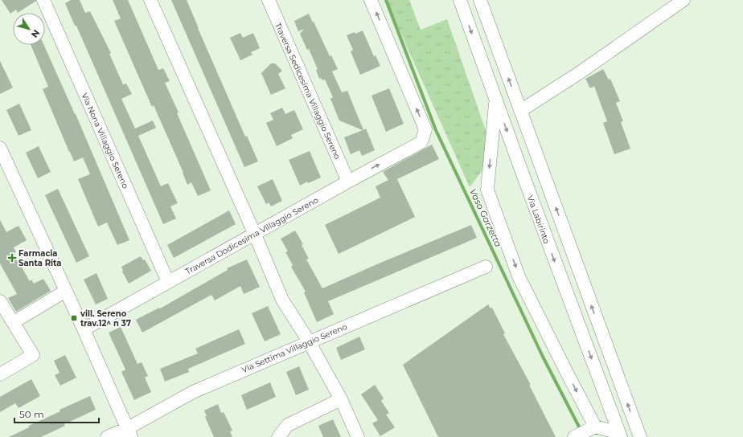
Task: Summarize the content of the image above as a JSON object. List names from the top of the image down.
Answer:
{
  "streets": {
    "street": [
      "Traversa Sedicesima Villaggio Sereno",
      "Via Nona Villaggio Sereno",
      "Via Labirinto",
      "Traversa Dodicesima Villaggio Sereno",
      "Via Settima Villaggio Sereno"
    ]
  },
  "crossings": [
    ["Traversa Sedicesima Villaggio Sereno", "Traversa Dodicesima Villaggio Sereno"],
    ["Via Nona Villaggio Sereno", "Traversa Dodicesima Villaggio Sereno"]
  ],
  "water": ["Vaso Garzetta"],
  "places": {
    "health": ["Farmacia Santa Rita"],
    "transit": ["vill. Sereno trav.12^ n 37"]
  },
  "scale_bar": "50 m",
  "north": "bottom right"
}
